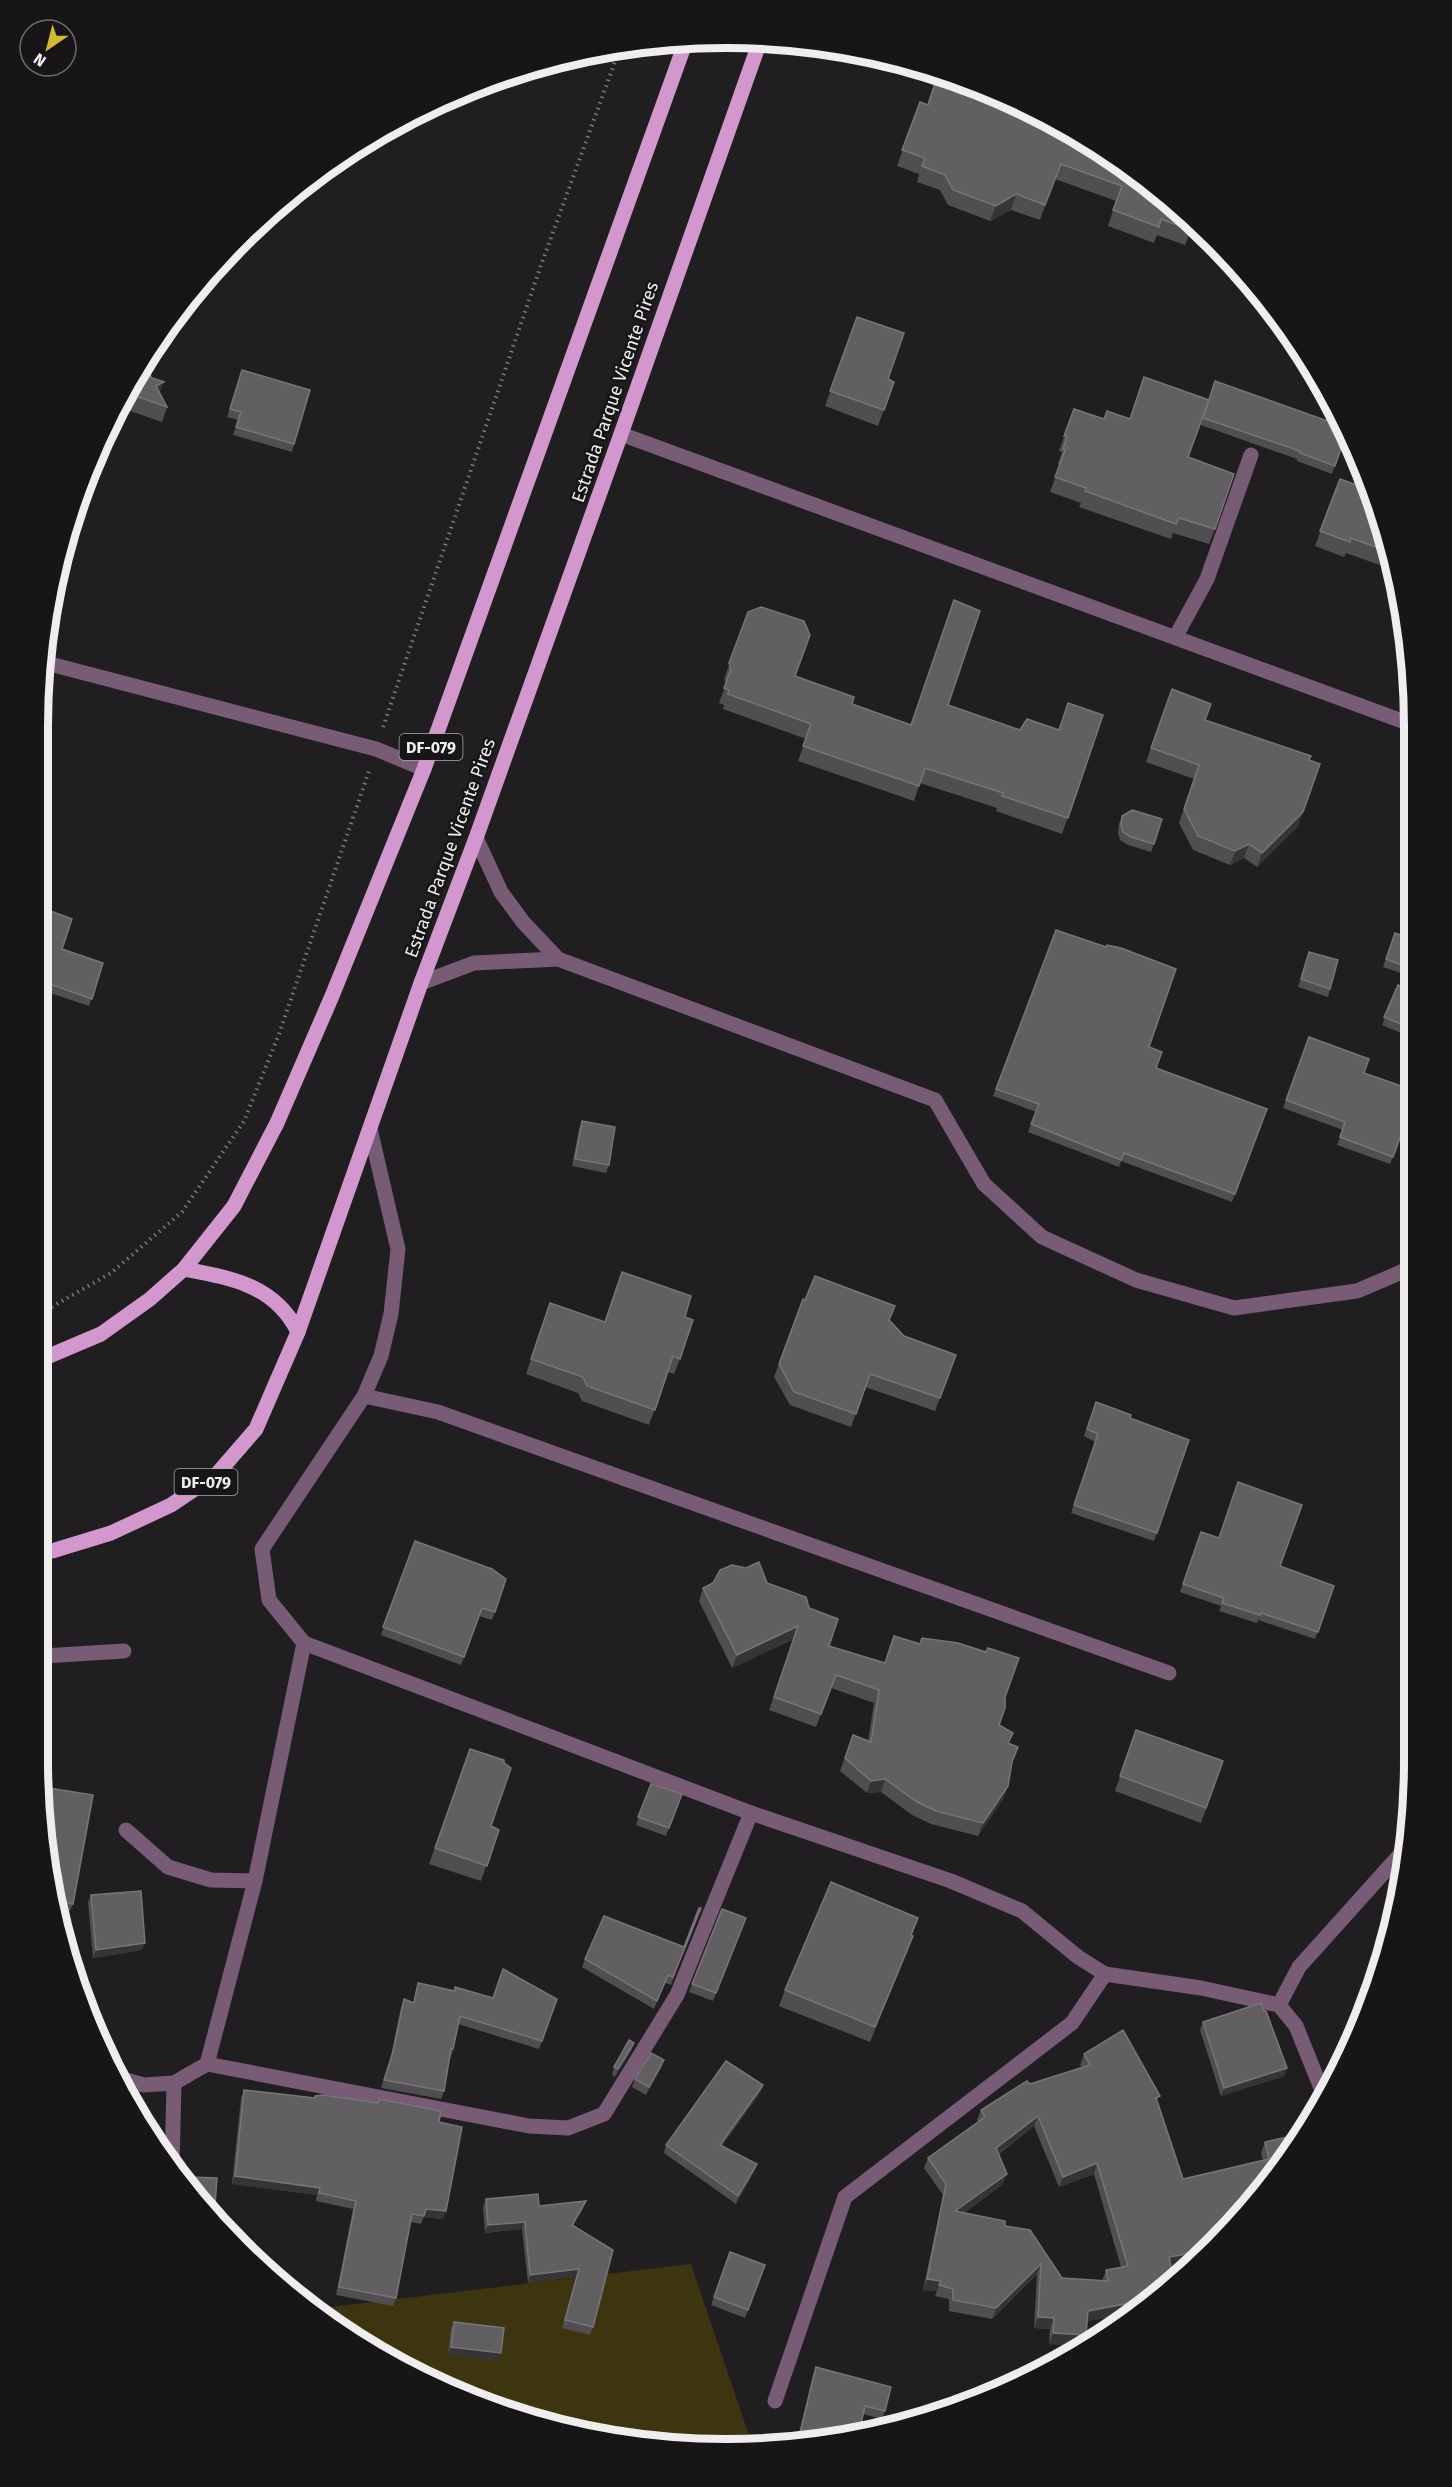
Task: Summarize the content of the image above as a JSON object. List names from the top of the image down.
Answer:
{
  "streets": {
    "main road": ["Estrada Parque Vicente Pires", "DF-079"]
  },
  "north": "bottom left"
}
